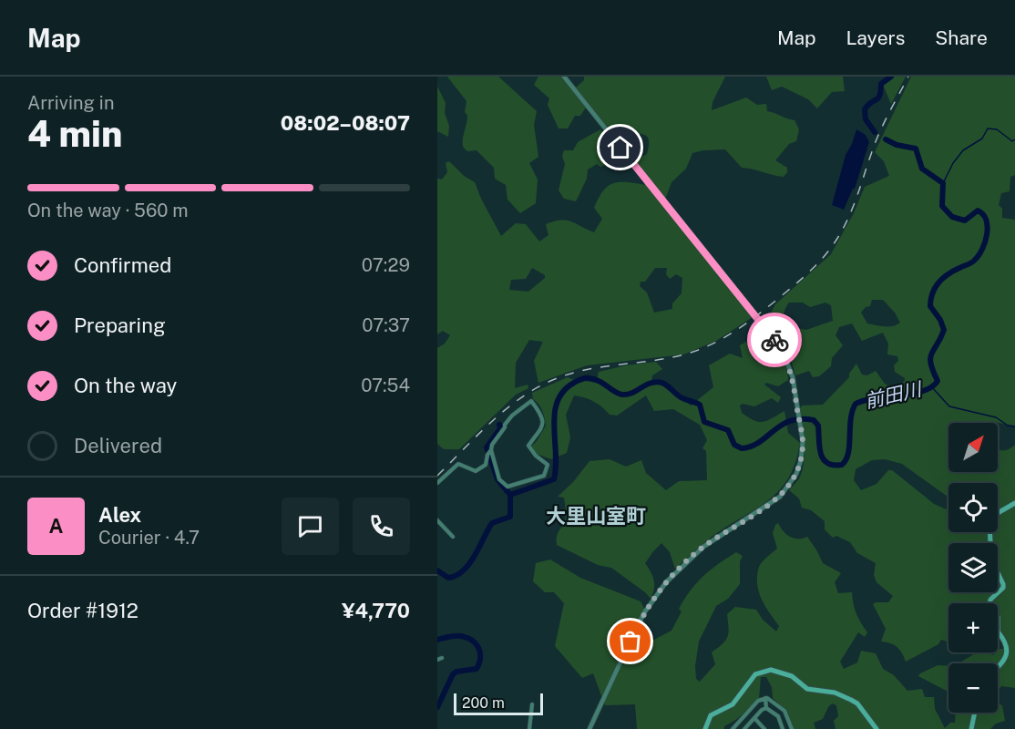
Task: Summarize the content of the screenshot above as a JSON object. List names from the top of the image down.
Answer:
{
  "districts": ["大里山室町"],
  "water": ["前田川"],
  "scale_bar": "200 m",
  "north": "top right",
  "page": {
    "header": "Map",
    "nav": ["Map", "Layers", "Share"],
    "heading": ["4 min", "Arriving in", "08:02–08:07"],
    "panel": [
      "Alex",
      "Courier · 4.7",
      "Order #1912",
      "¥4,770"
    ],
    "bar": "On the way · 560 m",
    "list": [
      ["Confirmed", "07:29"],
      ["Preparing", "07:37"],
      ["On the way", "07:54"],
      "Delivered"
    ],
    "map_buttons": ["+", "−"],
    "round": "A",
    "scale": "200 m"
  }
}
